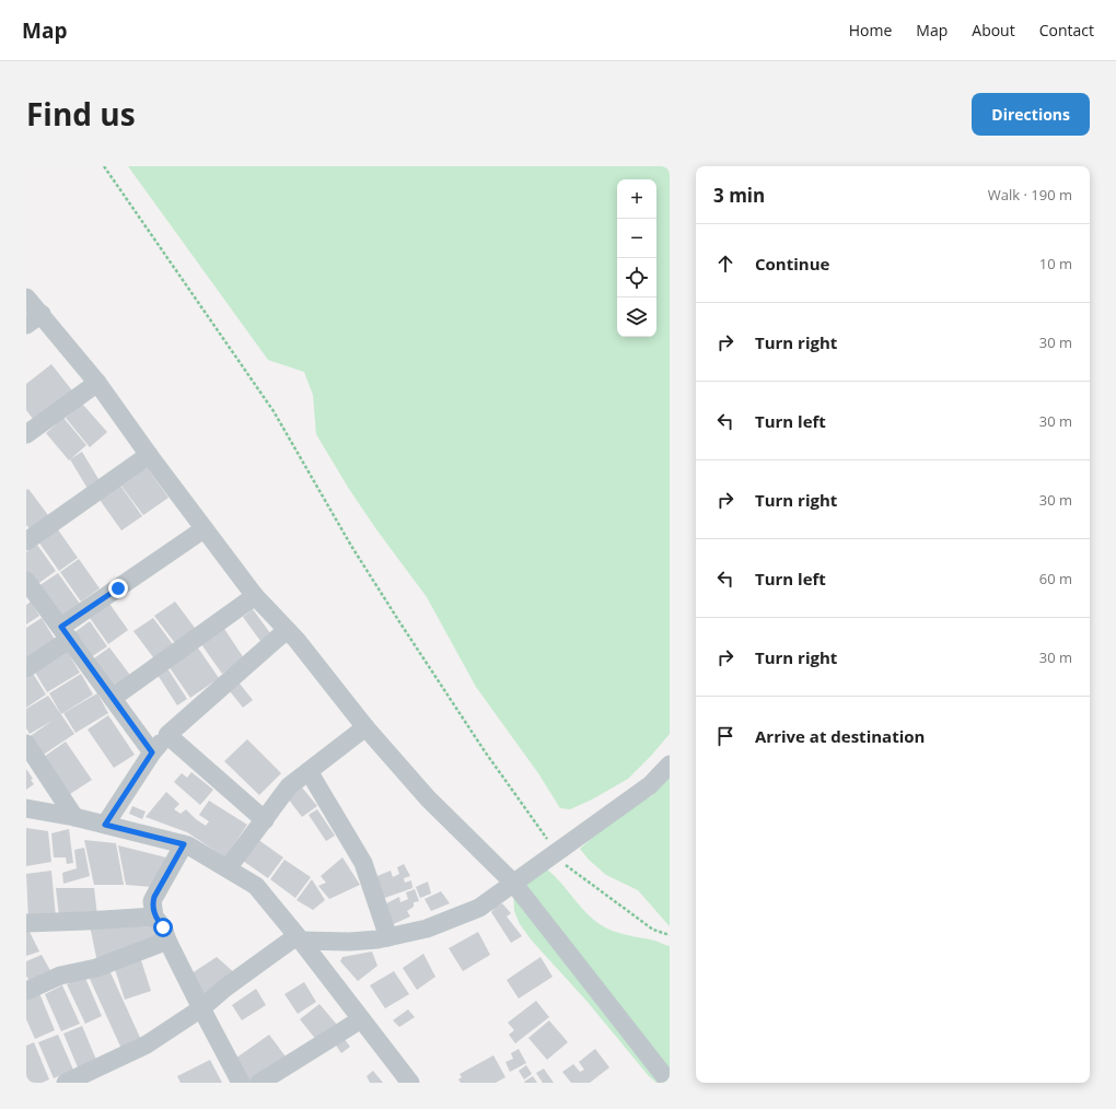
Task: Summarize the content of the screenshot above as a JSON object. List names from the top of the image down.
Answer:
{
  "page": {
    "header": "Map",
    "nav": [
      "Home",
      "Map",
      "About",
      "Contact"
    ],
    "title": "Find us",
    "buttons": "Directions",
    "heading": ["3 min", "Walk · 190 m"],
    "map_buttons": ["+", "−"],
    "list": [
      ["Continue", "10 m"],
      ["Turn right", "30 m"],
      ["Turn left", "30 m"],
      ["Turn right", "30 m"],
      ["Turn left", "60 m"],
      ["Turn right", "30 m"],
      "Arrive at destination"
    ]
  }
}
